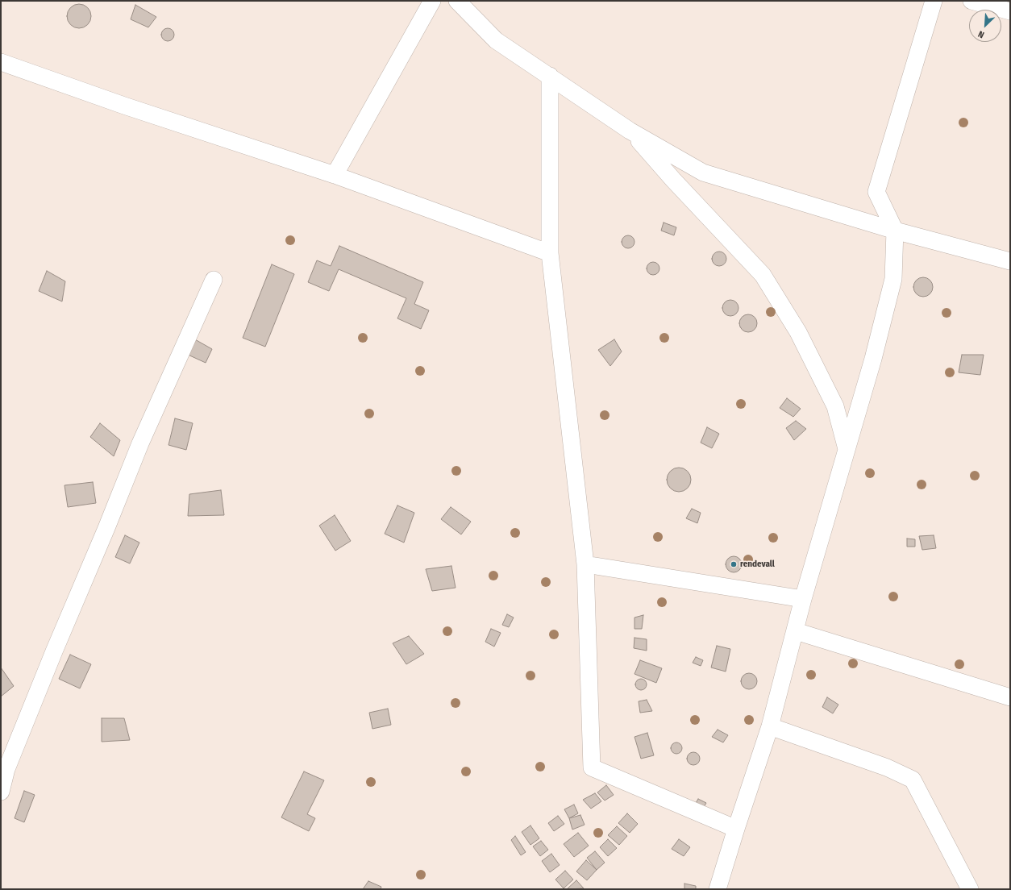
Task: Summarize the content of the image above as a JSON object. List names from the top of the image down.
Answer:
{
  "places": ["rendevall"],
  "north": "bottom left"
}
